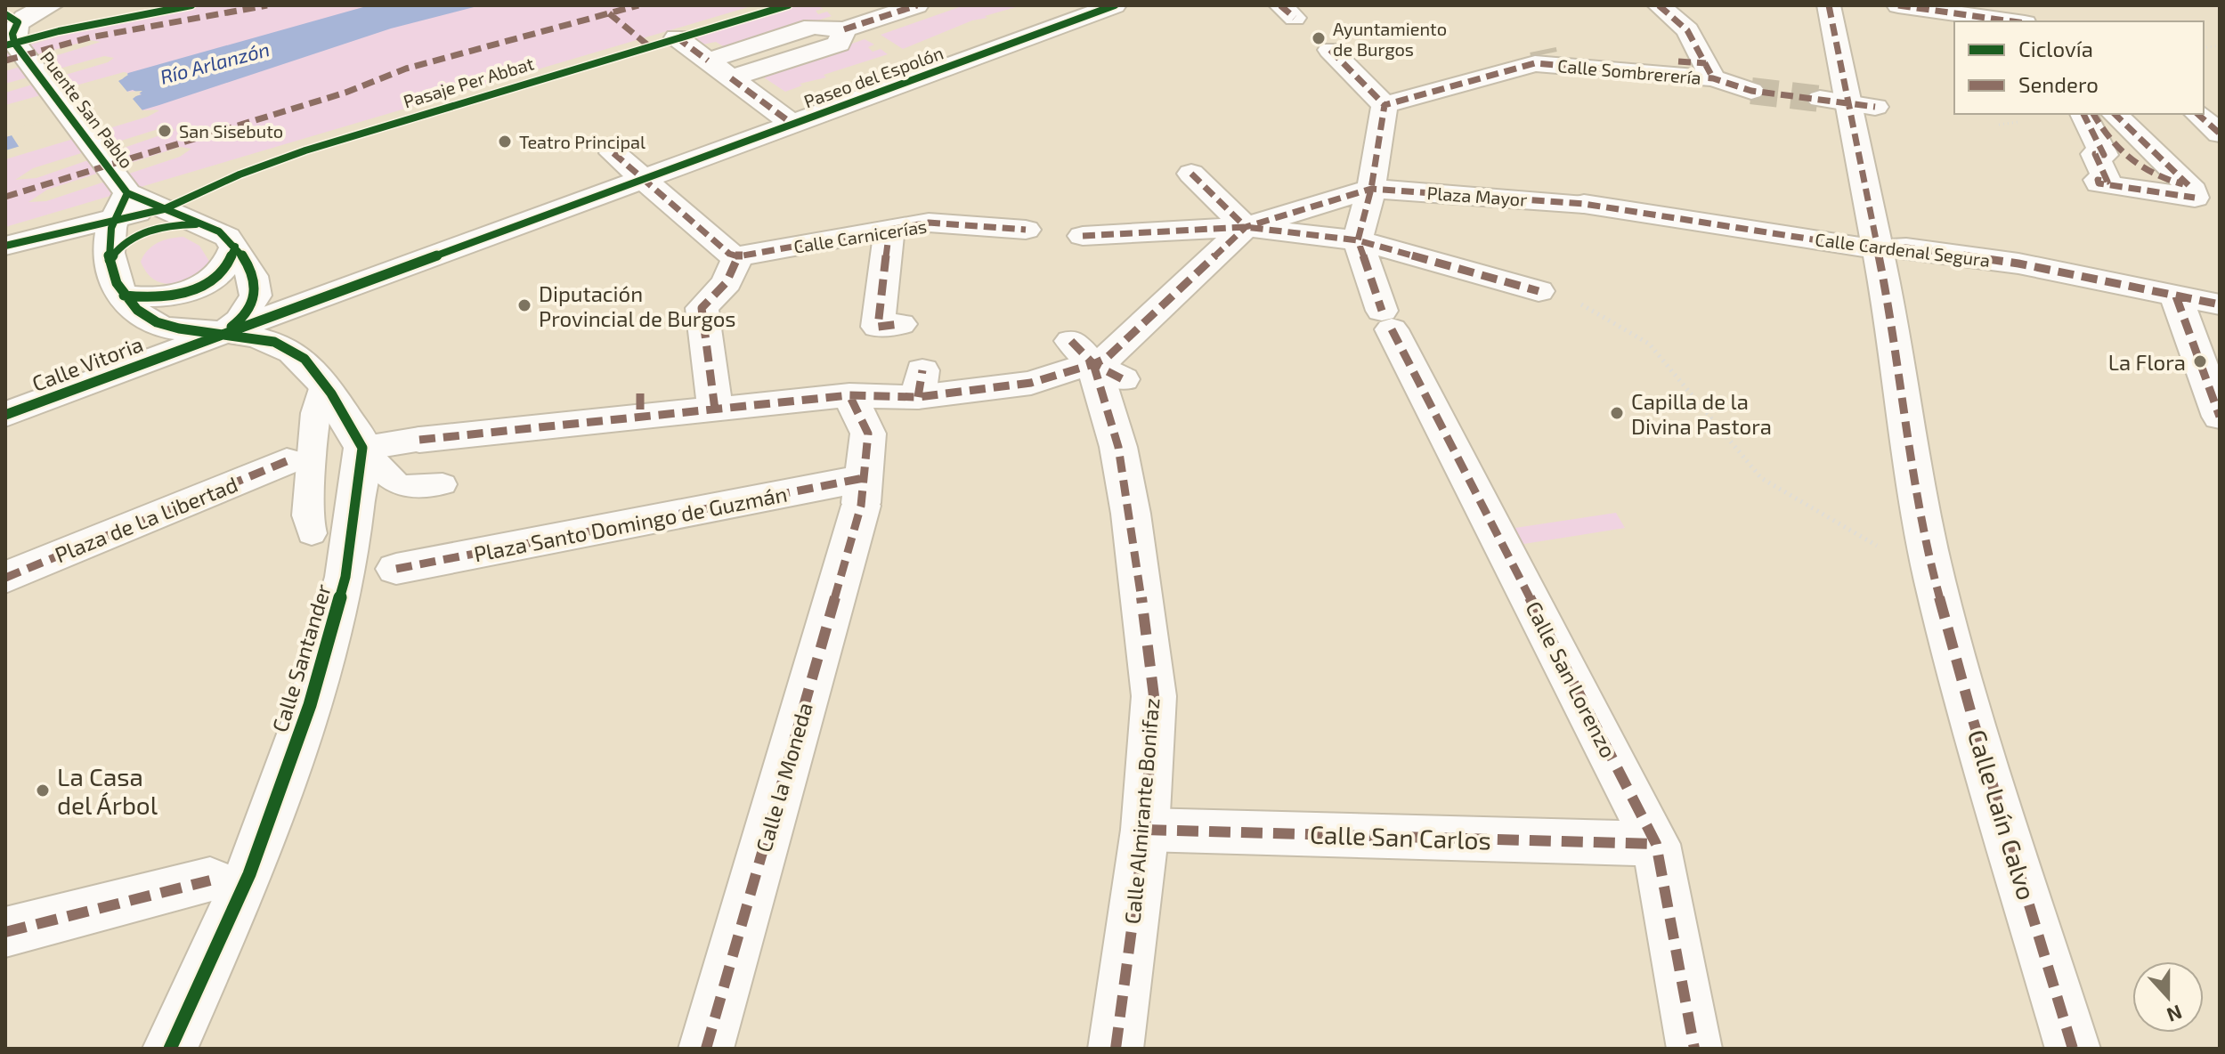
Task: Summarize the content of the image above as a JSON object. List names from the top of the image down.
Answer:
{
  "streets": {
    "main road": [
      "Calle Sombrerería",
      "Paseo del Espolón",
      "Puente San Pablo",
      "Plaza Mayor",
      "Calle Carnicerías",
      "Calle Cardenal Segura",
      "Calle Vitoria",
      "Plaza de La Libertad",
      "Plaza Santo Domingo de Guzmán",
      "Calle Santander",
      "Calle San Lorenzo",
      "Calle la Moneda",
      "Calle Almirante Bonifaz",
      "Calle Laín Calvo",
      "Calle San Carlos"
    ],
    "cycle path": ["Pasaje Per Abbat"]
  },
  "crossings": [
    ["Paseo del Espolón", "Calle Vitoria"],
    ["Plaza Mayor", "Calle Cardenal Segura"],
    ["Plaza Mayor", "Calle San Lorenzo"],
    ["Plaza Mayor", "Calle Almirante Bonifaz"],
    ["Calle Cardenal Segura", "Calle Laín Calvo"],
    ["Plaza Santo Domingo de Guzmán", "Calle la Moneda"],
    ["Calle San Lorenzo", "Calle San Carlos"],
    ["Calle Almirante Bonifaz", "Calle San Carlos"]
  ],
  "water": ["Río Arlanzón"],
  "places": [
    "Ayuntamiento de Burgos",
    "San Sisebuto",
    "Teatro Principal",
    "Diputación Provincial de Burgos",
    "La Flora",
    "Capilla de la Divina Pastora",
    "La Casa del Árbol"
  ],
  "legend": ["Ciclovía", "Sendero"],
  "north": "bottom"
}
